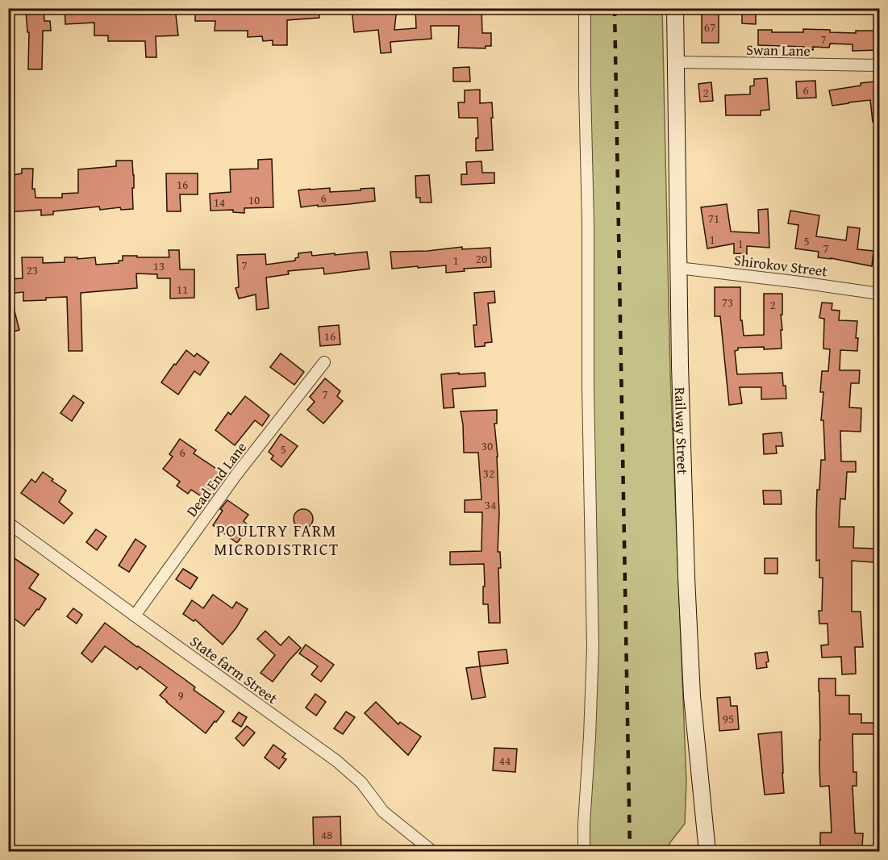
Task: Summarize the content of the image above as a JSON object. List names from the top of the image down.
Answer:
{
  "streets": {
    "main road": ["Railway Street"],
    "street": [
      "Swan Lane",
      "Shirokov Street",
      "Dead End Lane",
      "State farm Street"
    ]
  },
  "crossings": [
    ["Swan Lane", "Railway Street"],
    ["Shirokov Street", "Railway Street"],
    ["Dead End Lane", "State farm Street"]
  ],
  "districts": ["POULTRY FARM MICRODISTRICT"],
  "house_numbers": [
    "67",
    "7",
    "6",
    "2",
    "16",
    "6",
    "10",
    "14",
    "71",
    "1",
    "5",
    "1",
    "7",
    "20",
    "1",
    "7",
    "13",
    "23",
    "11",
    "73",
    "2",
    "16",
    "7",
    "30",
    "5",
    "6",
    "32",
    "34",
    "9",
    "95",
    "44",
    "48"
  ]
}
